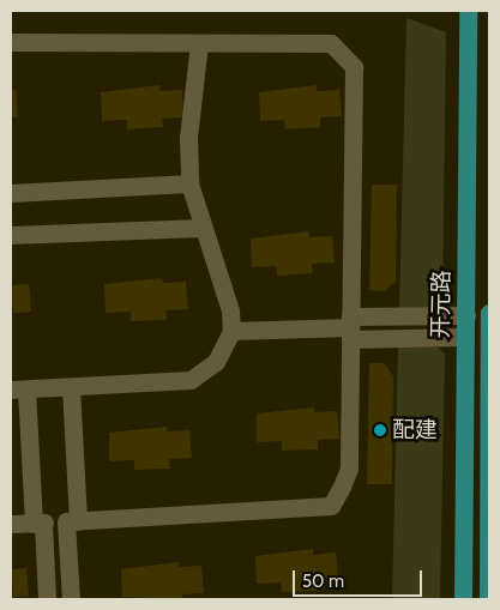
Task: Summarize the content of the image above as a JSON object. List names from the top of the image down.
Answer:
{
  "streets": {
    "main road": ["开元路"]
  },
  "places": ["配建"],
  "scale_bar": "50 m"
}
